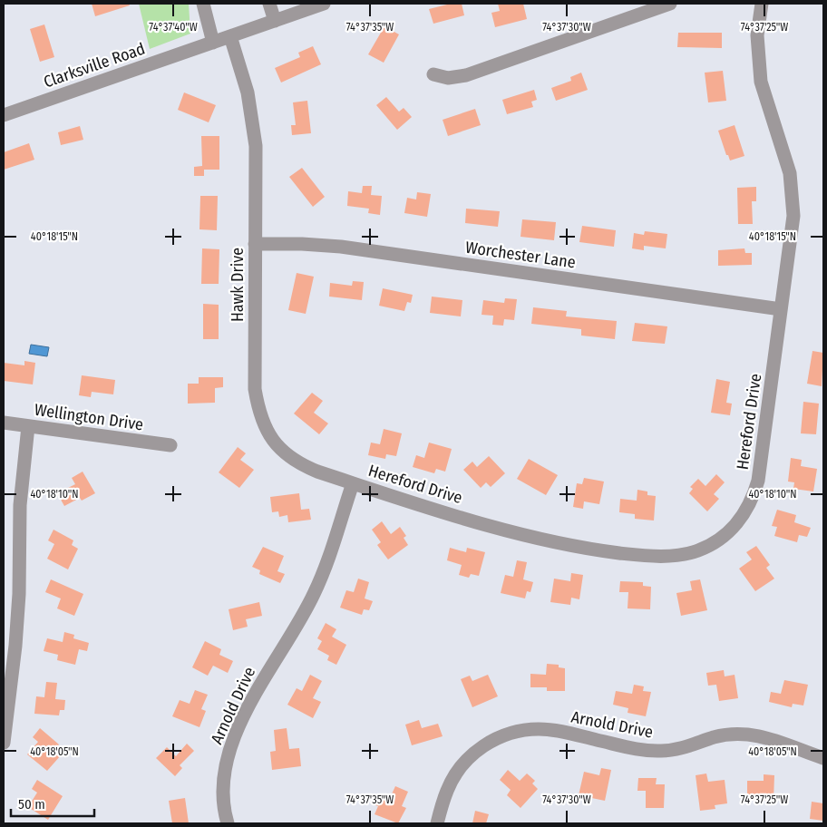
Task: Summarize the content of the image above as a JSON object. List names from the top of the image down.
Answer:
{
  "streets": {
    "street": [
      "Clarksville Road",
      "Worchester Lane",
      "Hawk Drive",
      "Wellington Drive",
      "Hereford Drive",
      "Arnold Drive"
    ]
  },
  "crossings": [
    ["Clarksville Road", "Hawk Drive"],
    ["Worchester Lane", "Hawk Drive"],
    ["Worchester Lane", "Hereford Drive"],
    ["Hawk Drive", "Hereford Drive"],
    ["Hawk Drive", "Arnold Drive"],
    ["Hereford Drive", "Arnold Drive"]
  ],
  "scale_bar": "50 m",
  "coordinates": [
    "74°37'40\"W",
    "74°37'35\"W",
    "74°37'30\"W",
    "74°37'25\"W",
    "40°18'15\"N",
    "40°18'10\"N",
    "40°18'05\"N"
  ]
}
